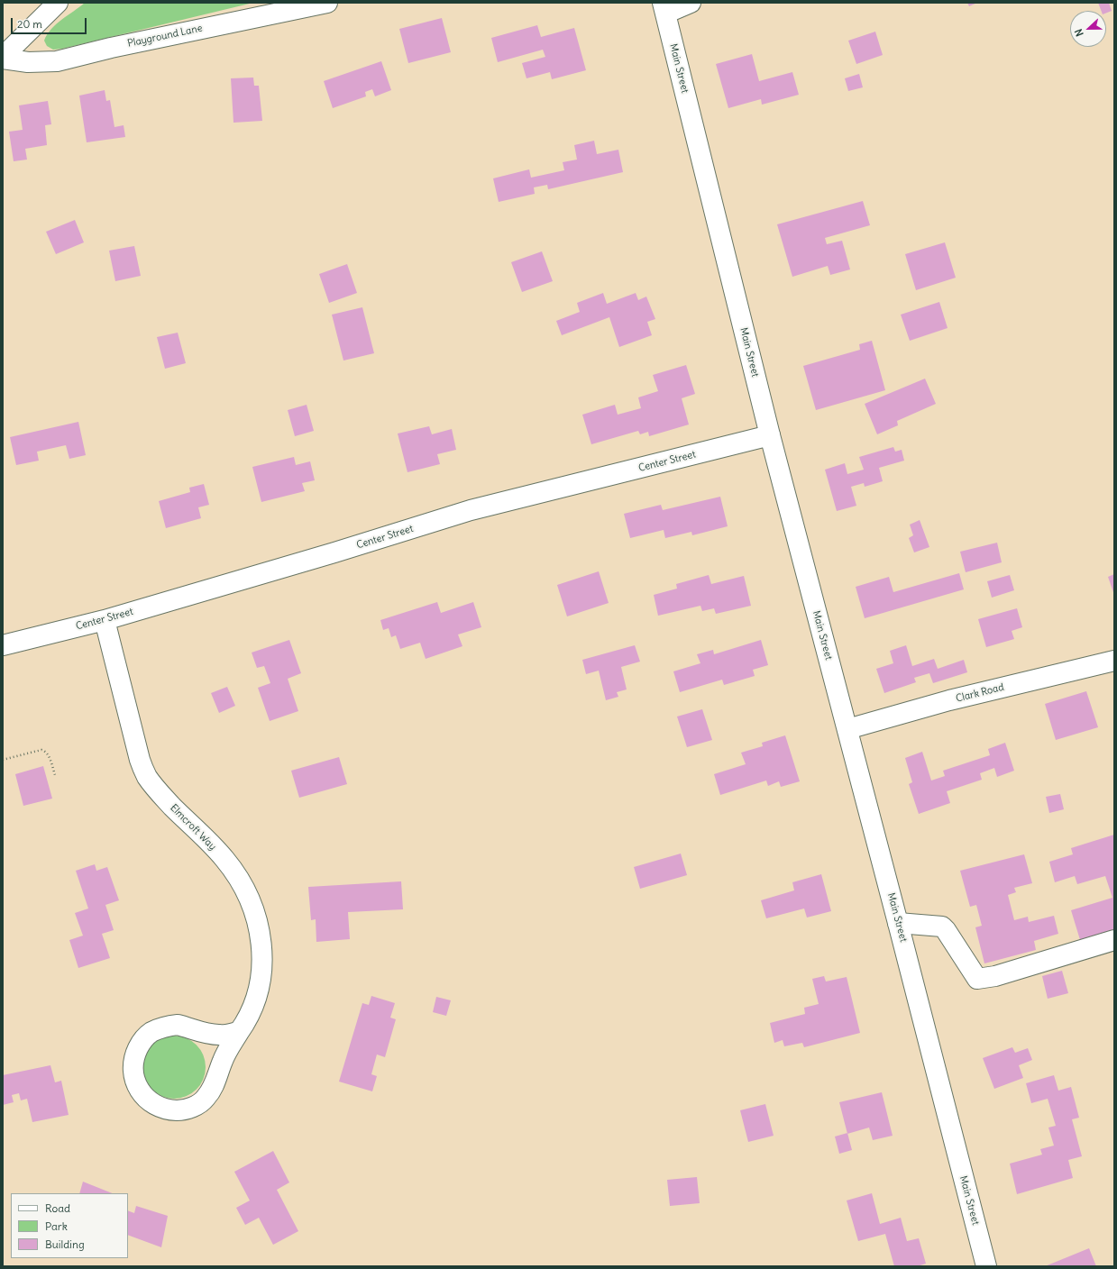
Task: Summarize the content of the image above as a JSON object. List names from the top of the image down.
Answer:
{
  "streets": {
    "street": [
      "Playground Lane",
      "Main Street",
      "Center Street",
      "Clark Road",
      "Elmcroft Way"
    ]
  },
  "crossings": [
    ["Main Street", "Center Street"],
    ["Main Street", "Clark Road"],
    ["Center Street", "Elmcroft Way"]
  ],
  "legend": ["Road", "Park", "Building"],
  "scale_bar": "20 m",
  "north": "left"
}
